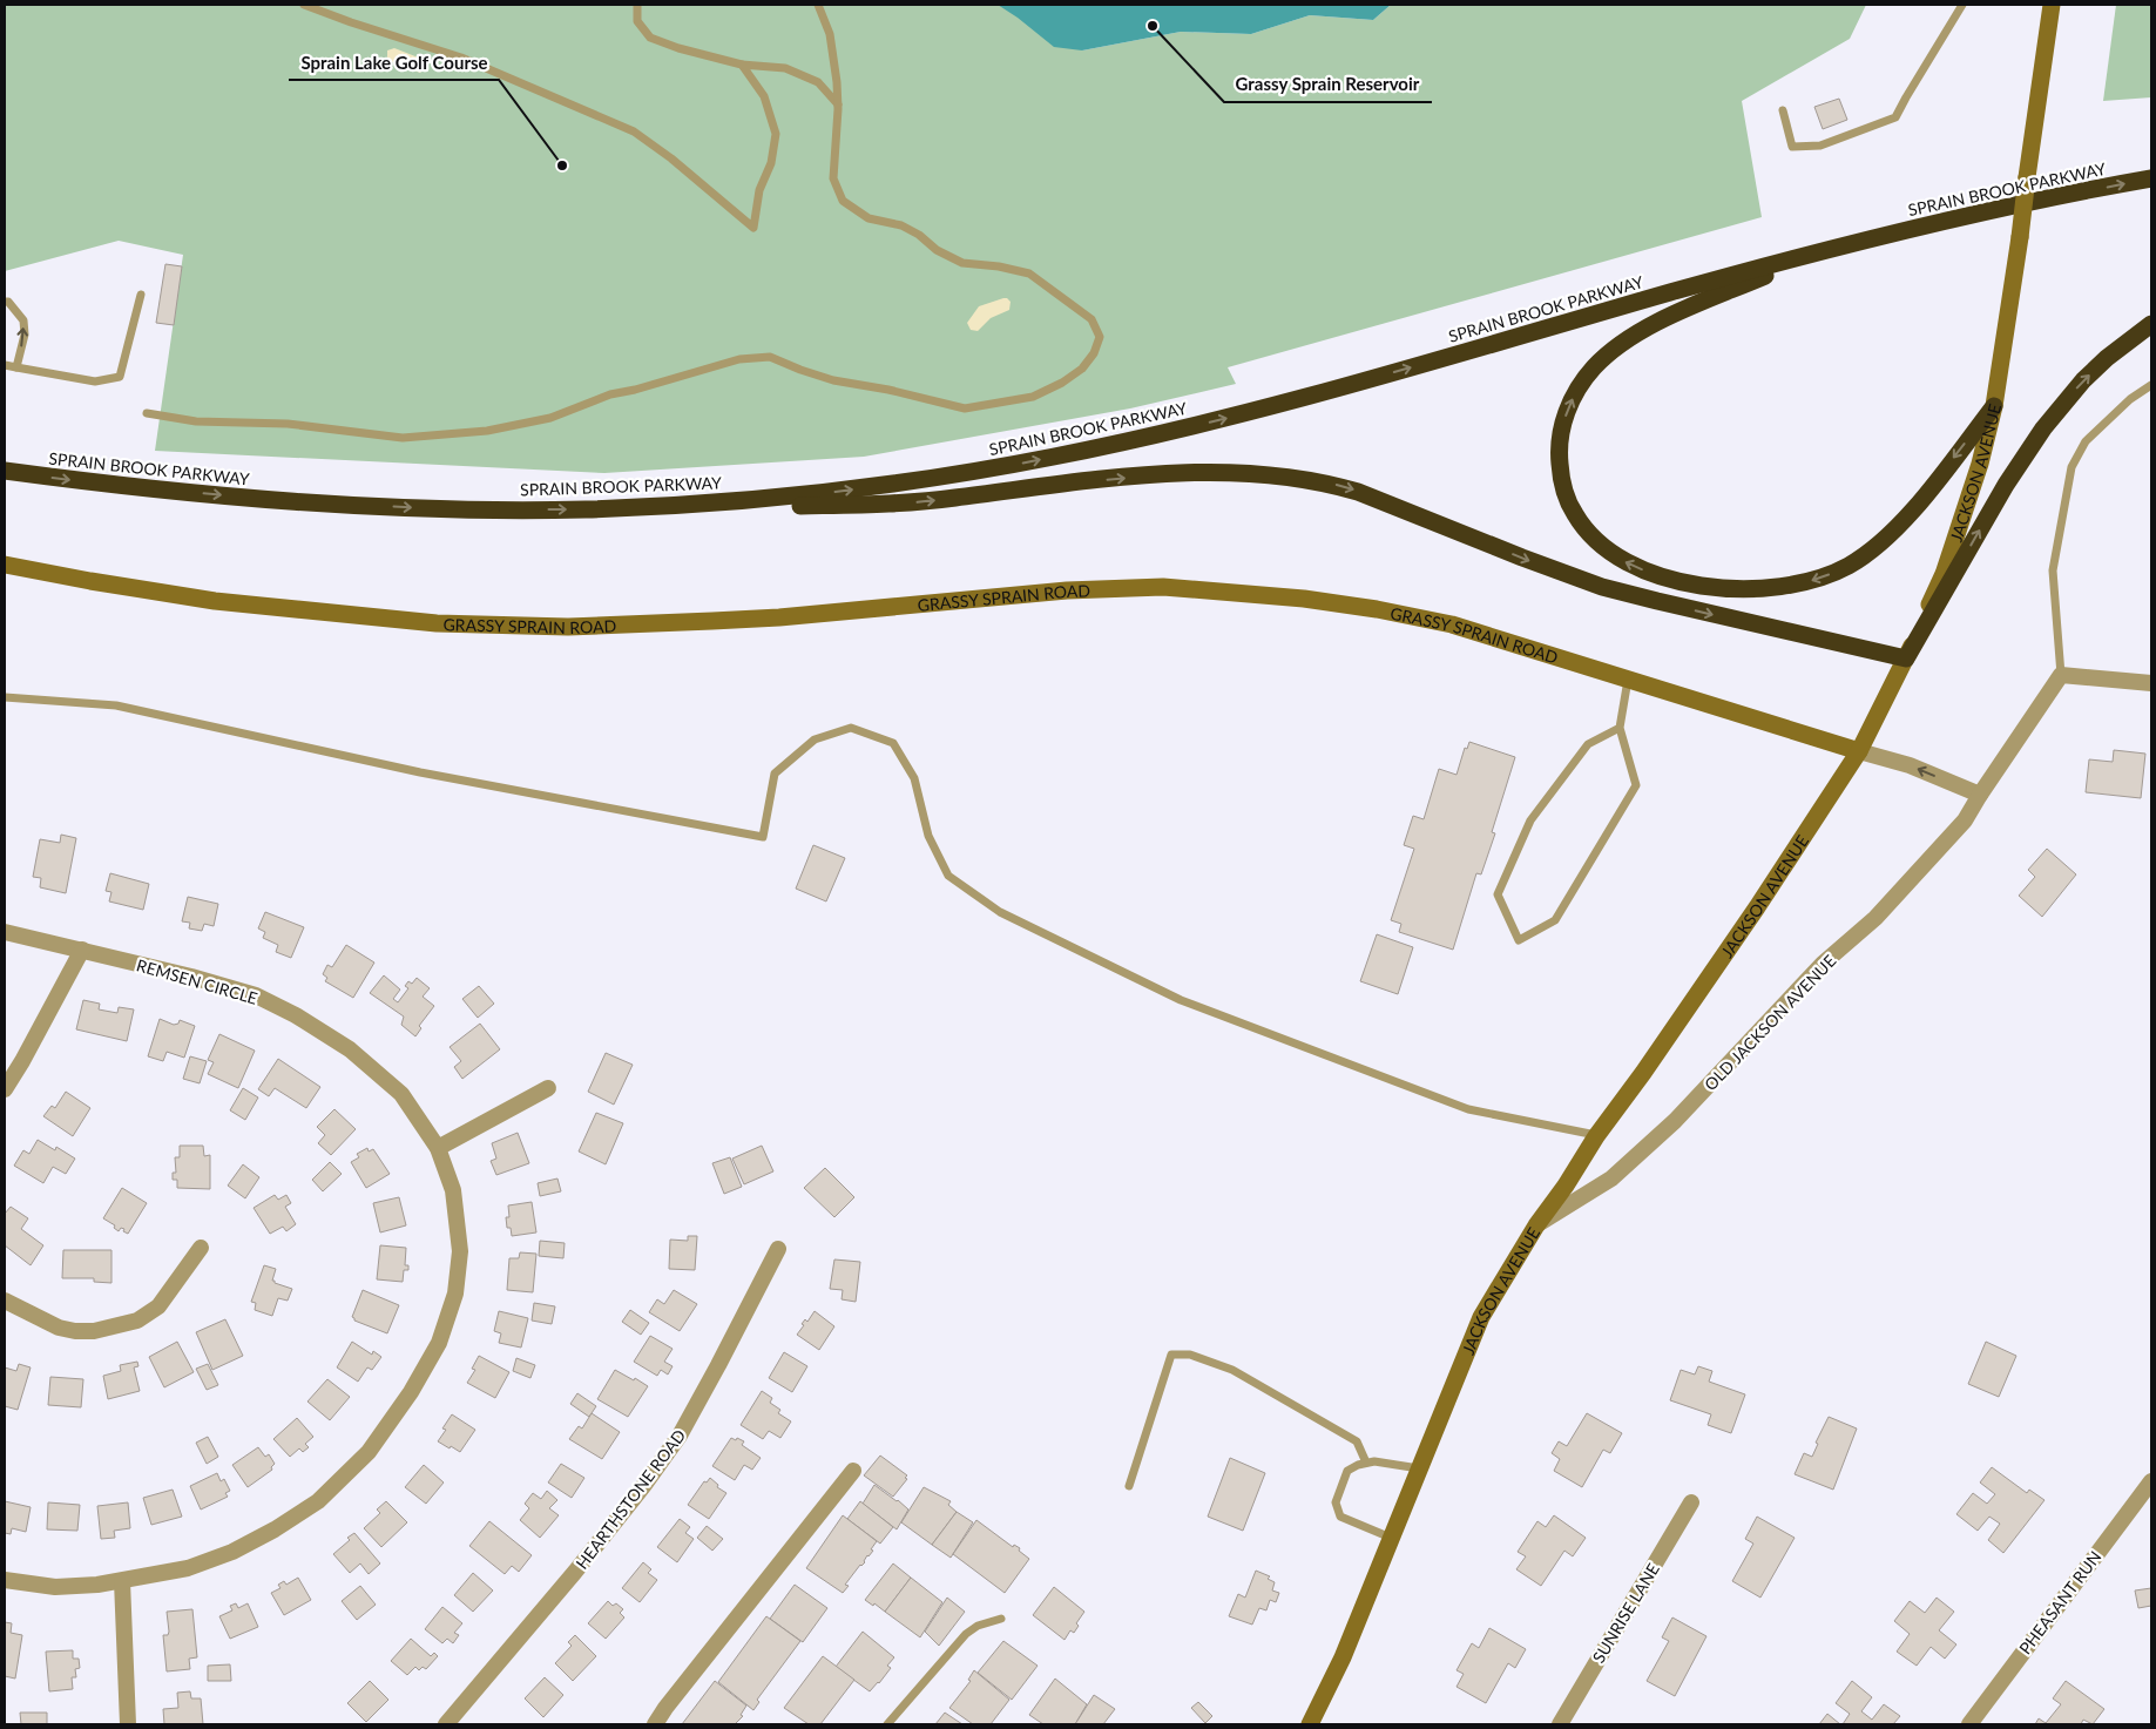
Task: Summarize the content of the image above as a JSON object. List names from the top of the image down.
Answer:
{
  "streets": {
    "highway": ["SPRAIN BROOK PARKWAY"],
    "main road": ["JACKSON AVENUE", "GRASSY SPRAIN ROAD"],
    "street": [
      "REMSEN CIRCLE",
      "OLD JACKSON AVENUE",
      "HEARTHSTONE ROAD",
      "PHEASANT RUN",
      "SUNRISE LANE"
    ]
  },
  "crossings": [
    ["JACKSON AVENUE", "GRASSY SPRAIN ROAD"],
    ["JACKSON AVENUE", "OLD JACKSON AVENUE"],
    ["GRASSY SPRAIN ROAD", "OLD JACKSON AVENUE"]
  ],
  "places": ["Grassy Sprain Reservoir", "Sprain Lake Golf Course"]
}
